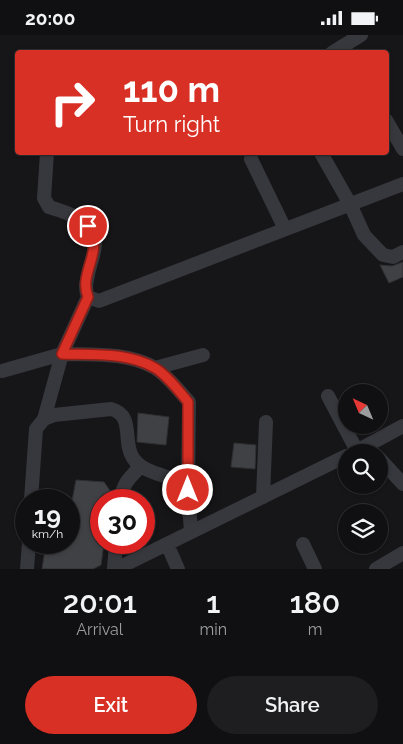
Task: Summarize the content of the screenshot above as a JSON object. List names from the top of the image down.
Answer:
{
  "north": "top left",
  "page": {
    "status": "20:00",
    "turn": ["110 m", "Turn right"],
    "speed": "19 km/h",
    "limit": "30",
    "eta": [
      "20:01",
      "Arrival",
      "1",
      "min",
      "180",
      "m"
    ],
    "buttons": ["Exit", "Share"]
  }
}
